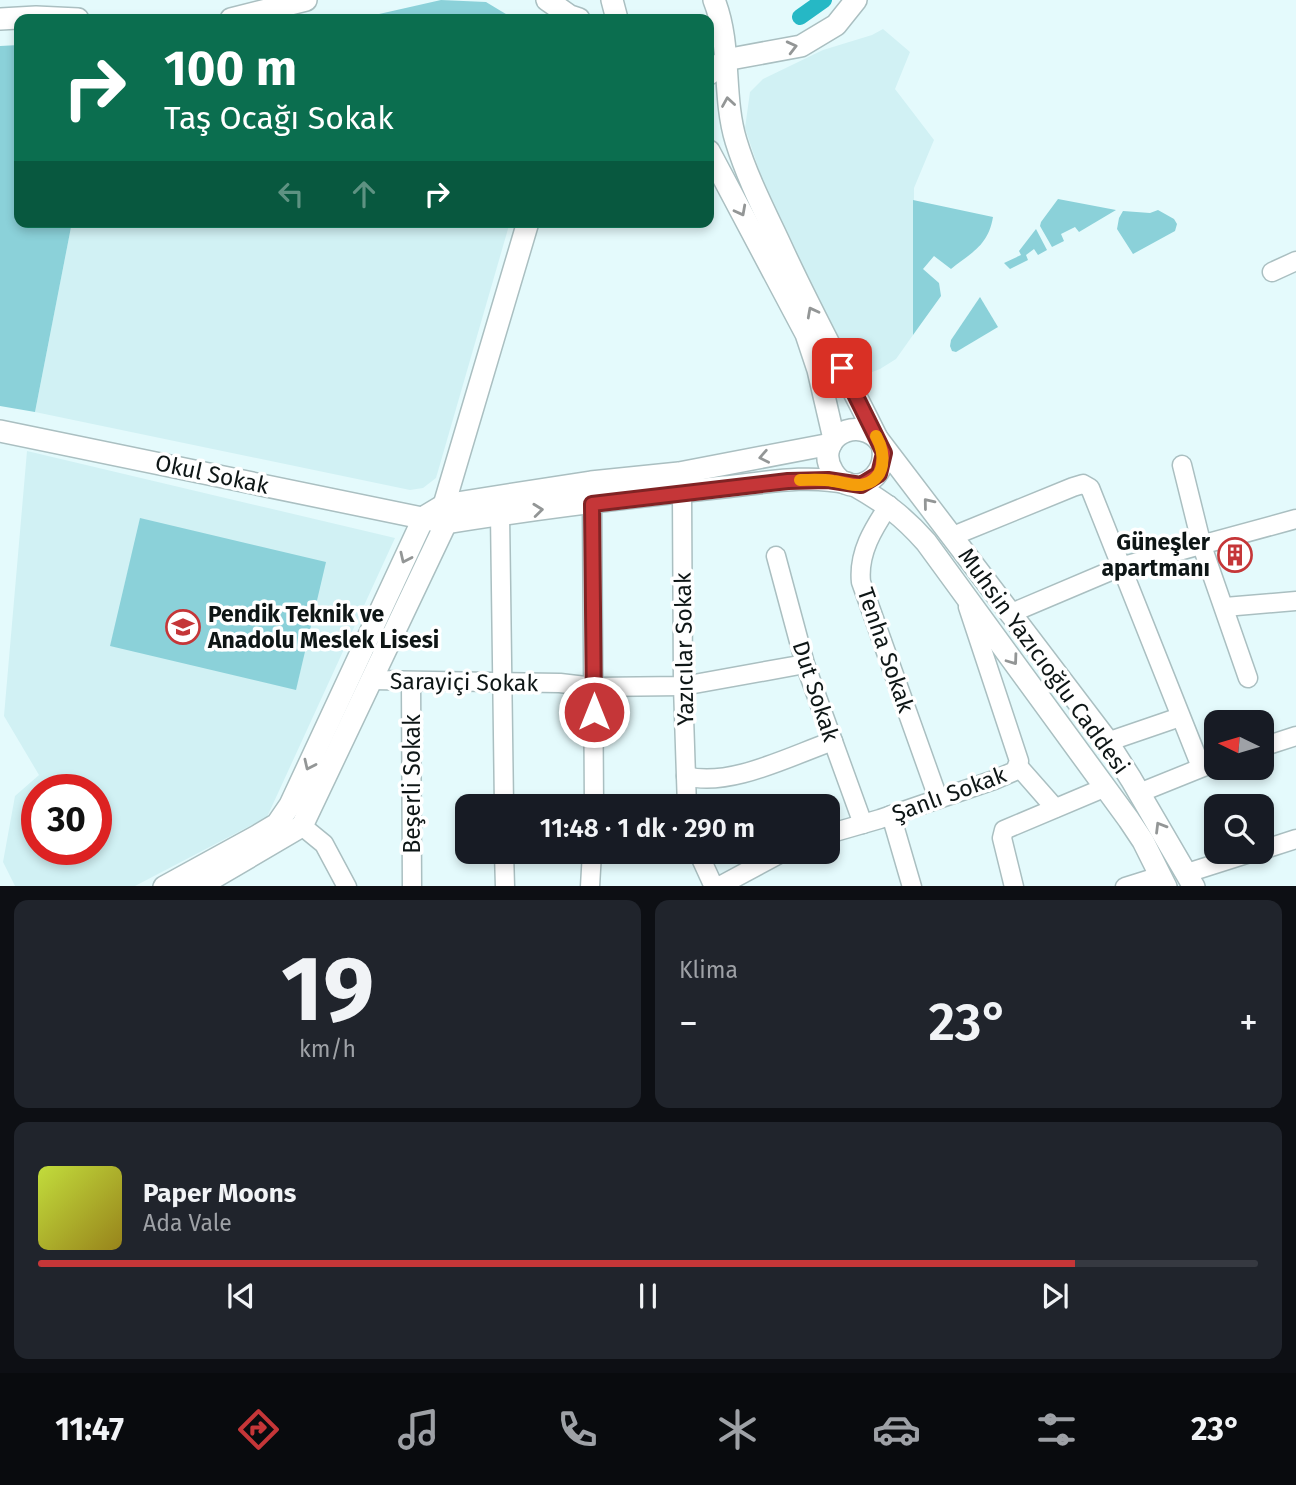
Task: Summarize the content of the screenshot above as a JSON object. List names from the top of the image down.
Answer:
{
  "streets": {
    "street": [
      "Okul Sokak",
      "Yazıcılar Sokak",
      "Tenha Sokak",
      "Muhsin Yazıcıoğlu Caddesi",
      "Sarayiçi Sokak",
      "Dut Sokak",
      "Beşerli Sokak",
      "Şanlı Sokak"
    ]
  },
  "crossings": [
    ["Yazıcılar Sokak", "Sarayiçi Sokak"],
    ["Tenha Sokak", "Muhsin Yazıcıoğlu Caddesi"],
    ["Tenha Sokak", "Şanlı Sokak"],
    ["Muhsin Yazıcıoğlu Caddesi", "Şanlı Sokak"],
    ["Sarayiçi Sokak", "Dut Sokak"],
    ["Sarayiçi Sokak", "Beşerli Sokak"],
    ["Dut Sokak", "Şanlı Sokak"]
  ],
  "places": {
    "building": ["Güneşler apartmanı"],
    "school or university": ["Pendik Teknik ve Anadolu Meslek Lisesi"]
  },
  "north": "left",
  "page": {
    "turn": ["100 m", "Taş Ocağı Sokak"],
    "limit": "30",
    "trip": "11:48 · 1 dk · 290 m",
    "tile": [
      ["19", "km/h"],
      "Klima"
    ],
    "heat": ["−", "23°", "+"],
    "song": ["Paper Moons", "Ada Vale"],
    "tabs": ["11:47", "23°"]
  }
}
